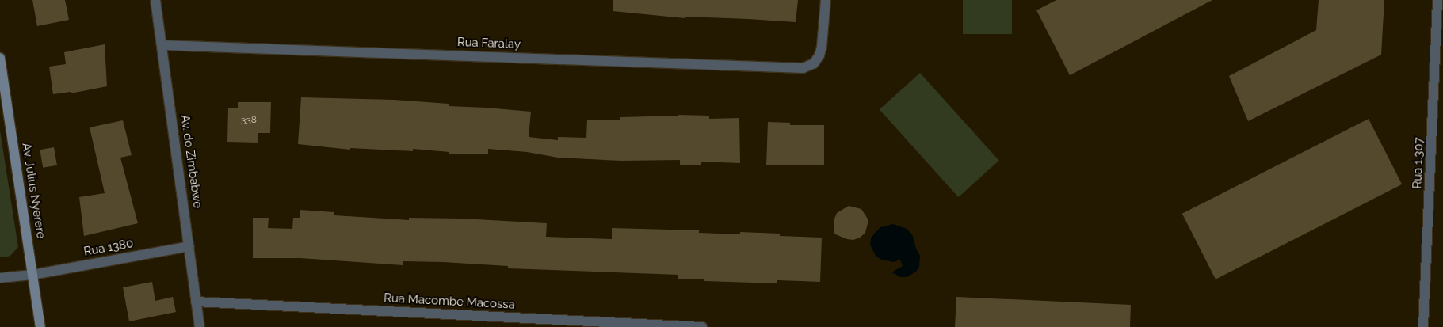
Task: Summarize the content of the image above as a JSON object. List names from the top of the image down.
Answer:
{
  "streets": {
    "main road": ["Av. Julius Nyerere"],
    "street": [
      "Rua Faralay",
      "Av. do Zimbabwe",
      "Rua 1.307",
      "Rua 1380",
      "Rua Macombe Macossa"
    ]
  },
  "crossings": [
    ["Rua Faralay", "Av. do Zimbabwe"],
    ["Av. do Zimbabwe", "Rua 1380"],
    ["Av. do Zimbabwe", "Rua Macombe Macossa"],
    ["Av. Julius Nyerere", "Rua 1380"]
  ],
  "house_numbers": ["338"]
}
